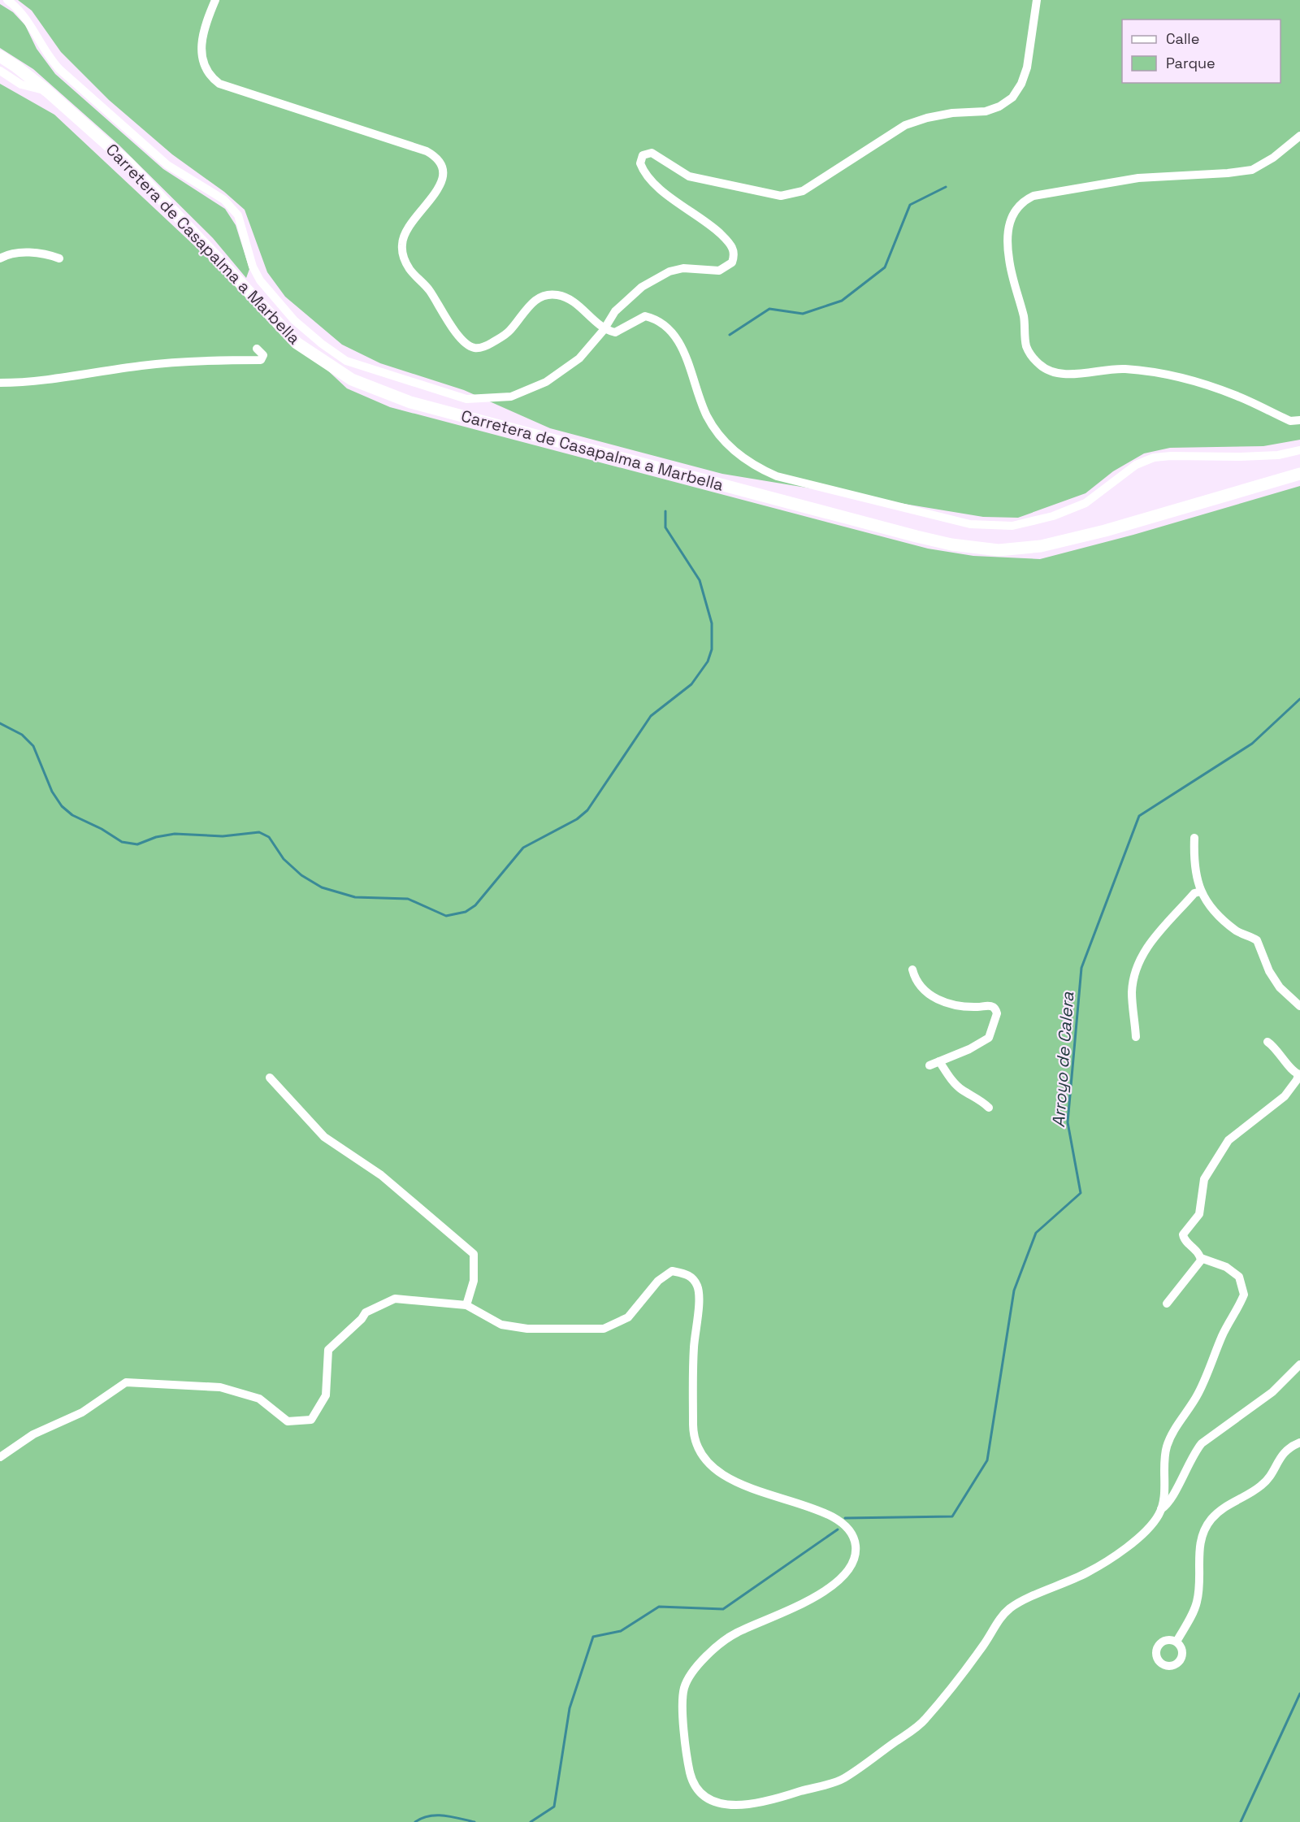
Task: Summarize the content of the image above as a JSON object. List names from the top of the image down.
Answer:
{
  "streets": {
    "main road": ["Carretera de Casapalma a Marbella"]
  },
  "water": ["Arroyo de Calera"],
  "legend": ["Calle", "Parque"]
}
